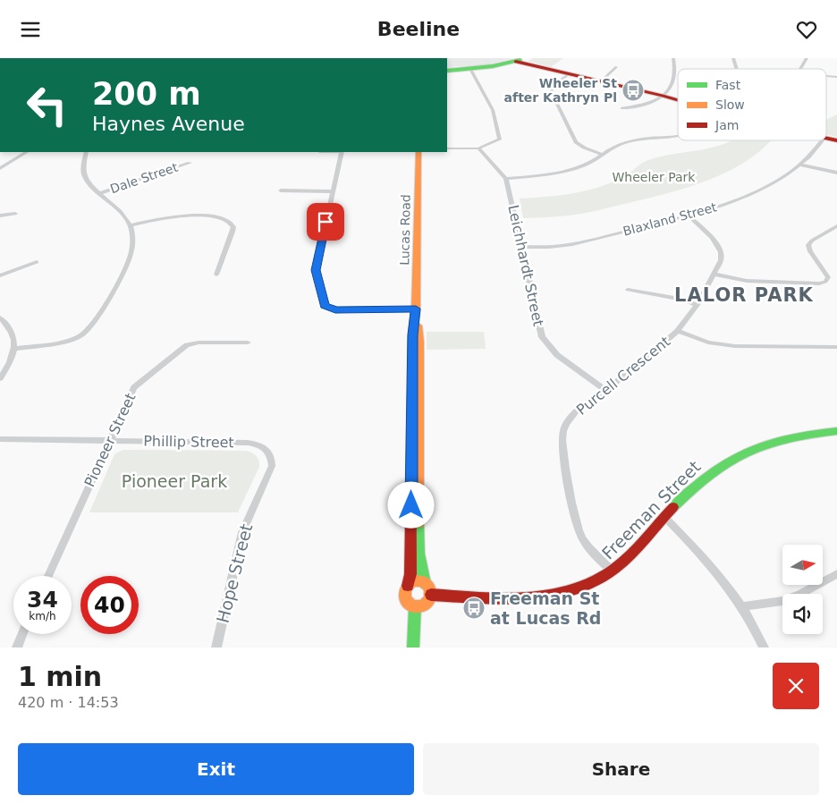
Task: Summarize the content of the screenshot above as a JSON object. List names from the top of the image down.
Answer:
{
  "streets": {
    "street": [
      "Dale Street",
      "Blaxland Street",
      "Lucas Road",
      "Leichhardt Street",
      "Purcell Crescent",
      "Pioneer Street",
      "Phillip Street",
      "Freeman Street",
      "Hope Street"
    ]
  },
  "crossings": [
    ["Blaxland Street", "Leichhardt Street"],
    ["Blaxland Street", "Purcell Crescent"],
    ["Lucas Road", "Freeman Street"],
    ["Leichhardt Street", "Purcell Crescent"],
    ["Purcell Crescent", "Freeman Street"],
    ["Pioneer Street", "Phillip Street"],
    ["Phillip Street", "Hope Street"]
  ],
  "districts": ["LALOR PARK"],
  "parks": ["Wheeler Park", "Pioneer Park"],
  "places": {
    "bus stop": ["Wheeler St after Kathryn Pl", "Freeman St at Lucas Rd"]
  },
  "legend": ["Fast", "Slow", "Jam"],
  "north": "right",
  "page": {
    "header": "Beeline",
    "turn": ["200 m", "Haynes Avenue"],
    "speed": "34 km/h",
    "limit": "40",
    "heading": ["1 min", "420 m · 14:53"],
    "buttons": ["Exit", "Share"]
  }
}
